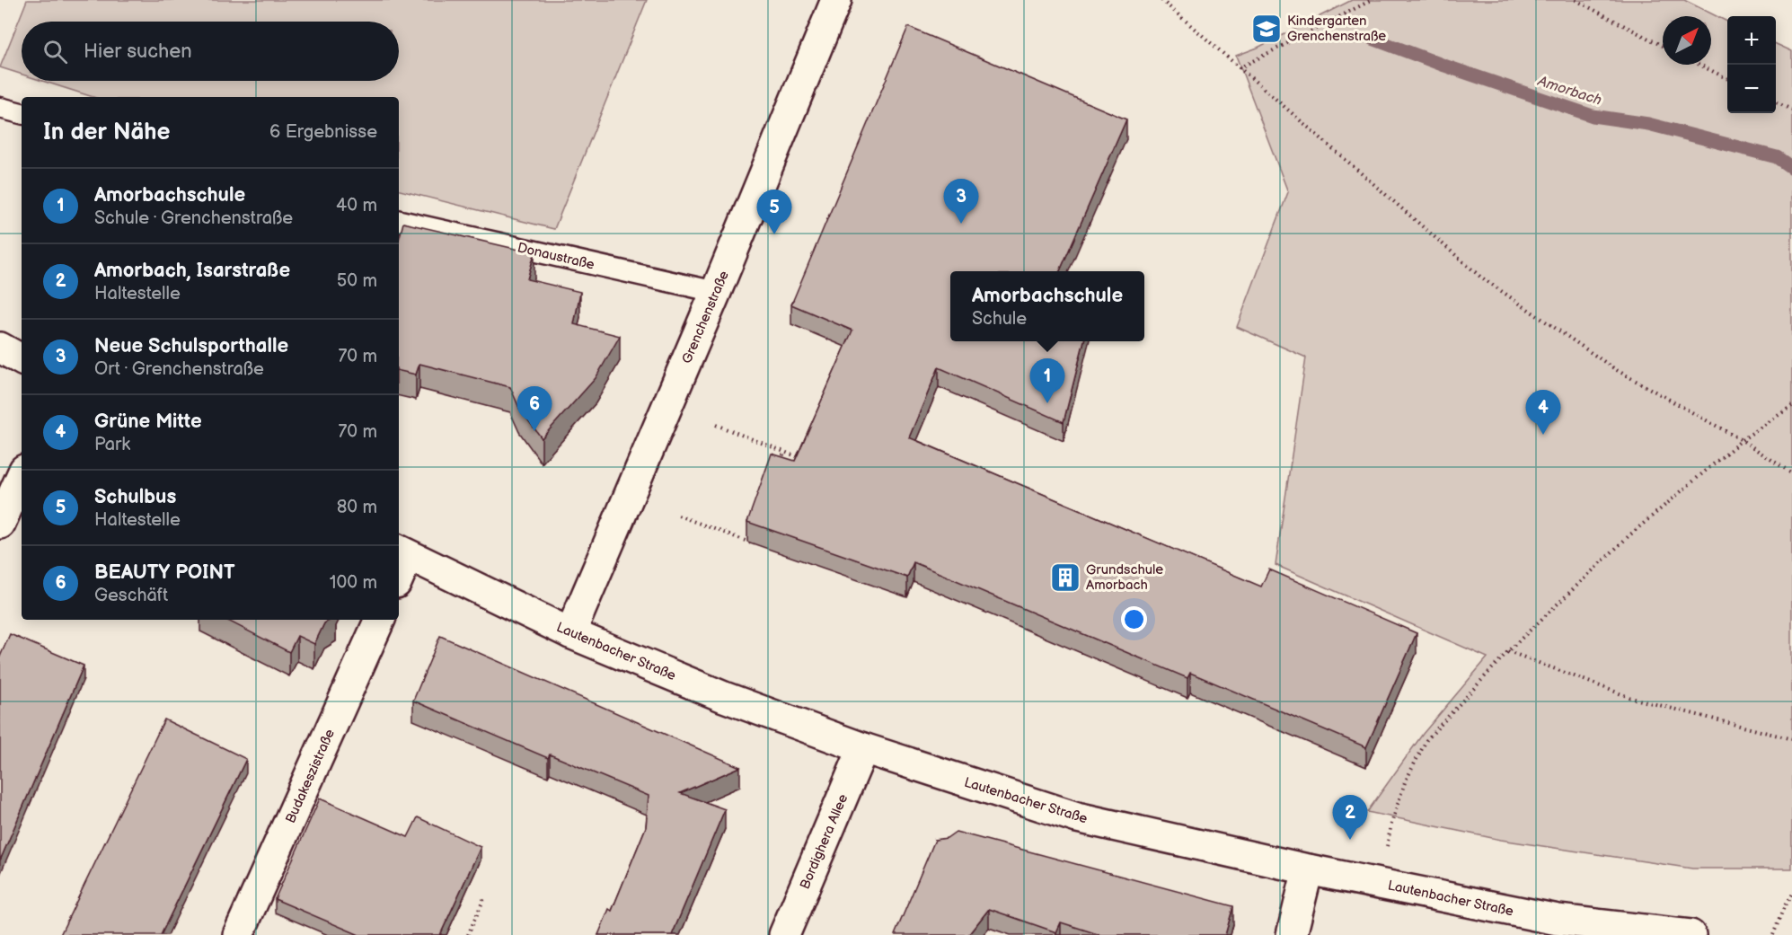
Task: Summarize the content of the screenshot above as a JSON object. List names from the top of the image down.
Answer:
{
  "streets": {
    "street": [
      "Grenchenstraße",
      "Lautenbacher Straße",
      "Budakeszistraße",
      "Bordighera Allee"
    ],
    "lane": ["Donaustraße"]
  },
  "crossings": [
    ["Donaustraße", "Grenchenstraße"],
    ["Grenchenstraße", "Lautenbacher Straße"],
    ["Lautenbacher Straße", "Bordighera Allee"]
  ],
  "water": ["Amorbach"],
  "places": {
    "school or university": ["Kindergarten Grenchenstraße"],
    "building": ["Grundschule Amorbach"]
  },
  "north": "top right",
  "page": {
    "map_buttons": ["+", "−"],
    "search": "Hier suchen",
    "heading": ["In der Nähe", "6 Ergebnisse"],
    "list": [
      {
        "mark": "1",
        "name": "Amorbachschule",
        "note": "Schule · Grenchenstraße",
        "value": "40 m"
      },
      {
        "mark": "2",
        "name": "Amorbach, Isarstraße",
        "note": "Haltestelle",
        "value": "50 m"
      },
      {
        "mark": "3",
        "name": "Neue Schulsporthalle",
        "note": "Ort · Grenchenstraße",
        "value": "70 m"
      },
      {
        "mark": "4",
        "name": "Grüne Mitte",
        "note": "Park",
        "value": "70 m"
      },
      {
        "mark": "5",
        "name": "Schulbus",
        "note": "Haltestelle",
        "value": "80 m"
      },
      {
        "mark": "6",
        "name": "BEAUTY POINT",
        "note": "Geschäft",
        "value": "100 m"
      }
    ],
    "pins": [
      "3",
      "5",
      "1",
      "6",
      "4",
      "2"
    ],
    "popup": ["Amorbachschule", "Schule"]
  }
}
